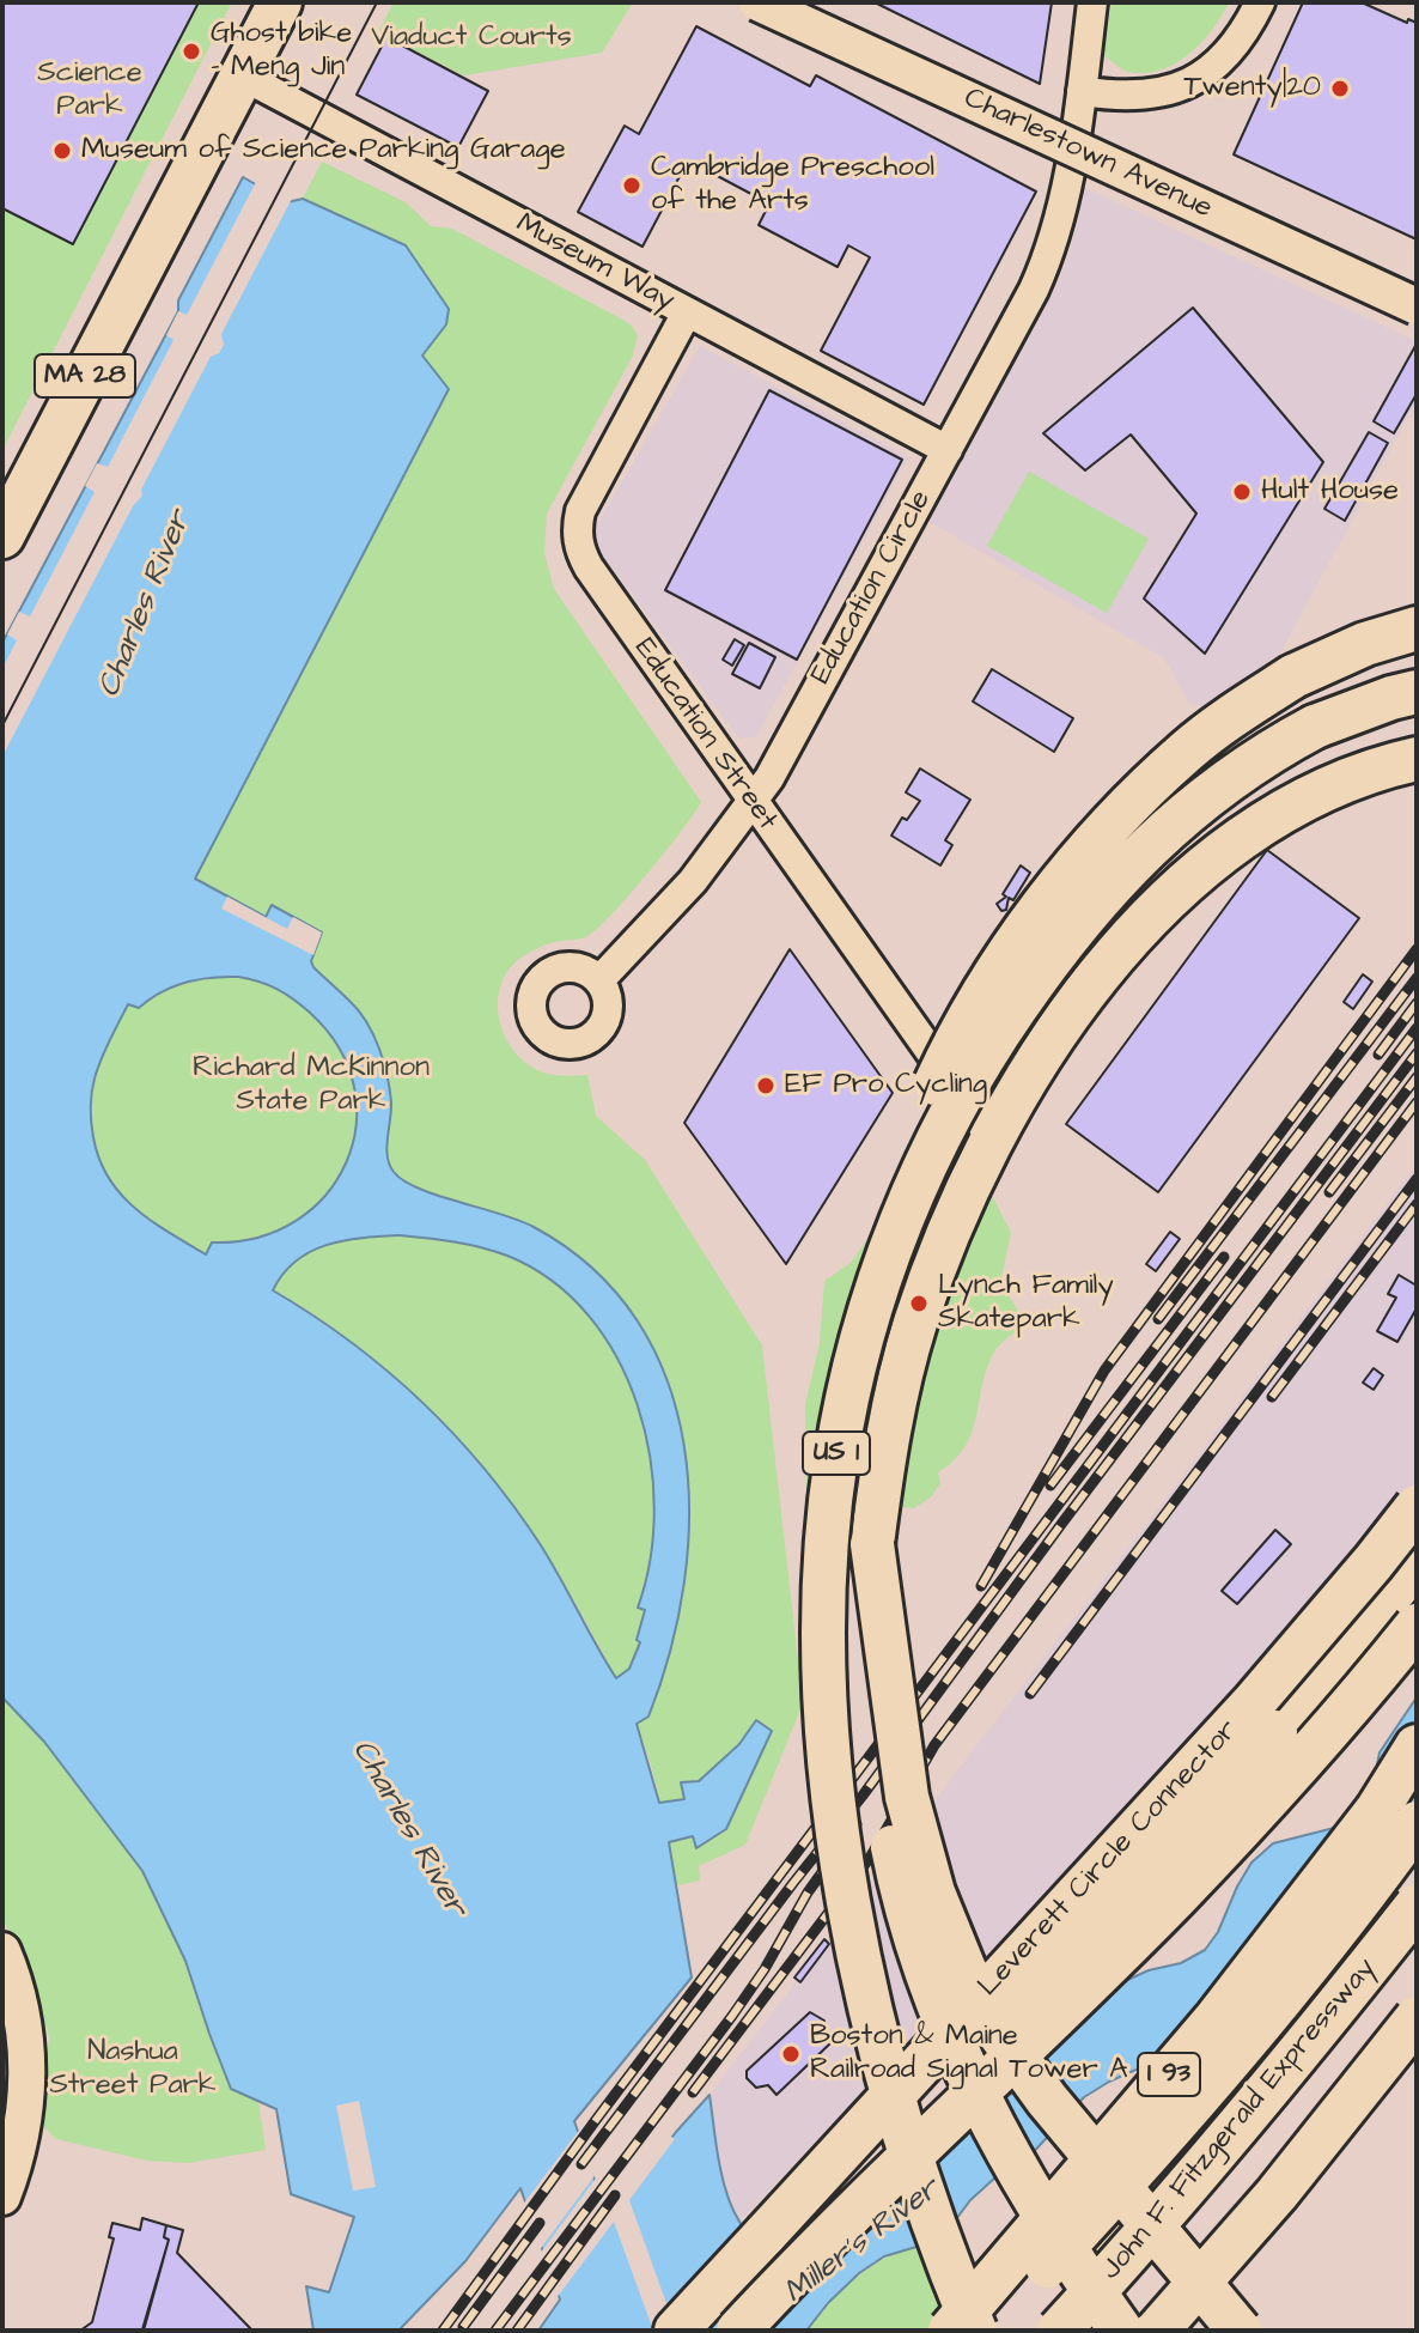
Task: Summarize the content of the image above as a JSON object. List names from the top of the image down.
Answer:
{
  "streets": {
    "highway": [
      "MA 28",
      "US 1",
      "Leverett Circle Connector",
      "I 93",
      "John F. Fitzgerald Expressway"
    ],
    "main road": ["Charlestown Avenue"],
    "street": ["Museum Way", "Education Circle", "Education Street"]
  },
  "crossings": [
    ["Museum Way", "MA 28"],
    ["Museum Way", "Education Circle"],
    ["Museum Way", "Education Street"],
    ["Education Circle", "Education Street"]
  ],
  "water": ["Charles River", "Miller's River"],
  "parks": [
    "Viaduct Courts",
    "Science Park",
    "Richard McKinnon State Park",
    "Nashua Street Park"
  ],
  "places": [
    "Ghost bike - Meng Jin",
    "Twenty|20",
    "Museum of Science Parking Garage",
    "Cambridge Preschool of the Arts",
    "Hult House",
    "EF Pro Cycling",
    "Lynch Family Skatepark",
    "Boston & Maine Railroad Signal Tower A"
  ]
}
